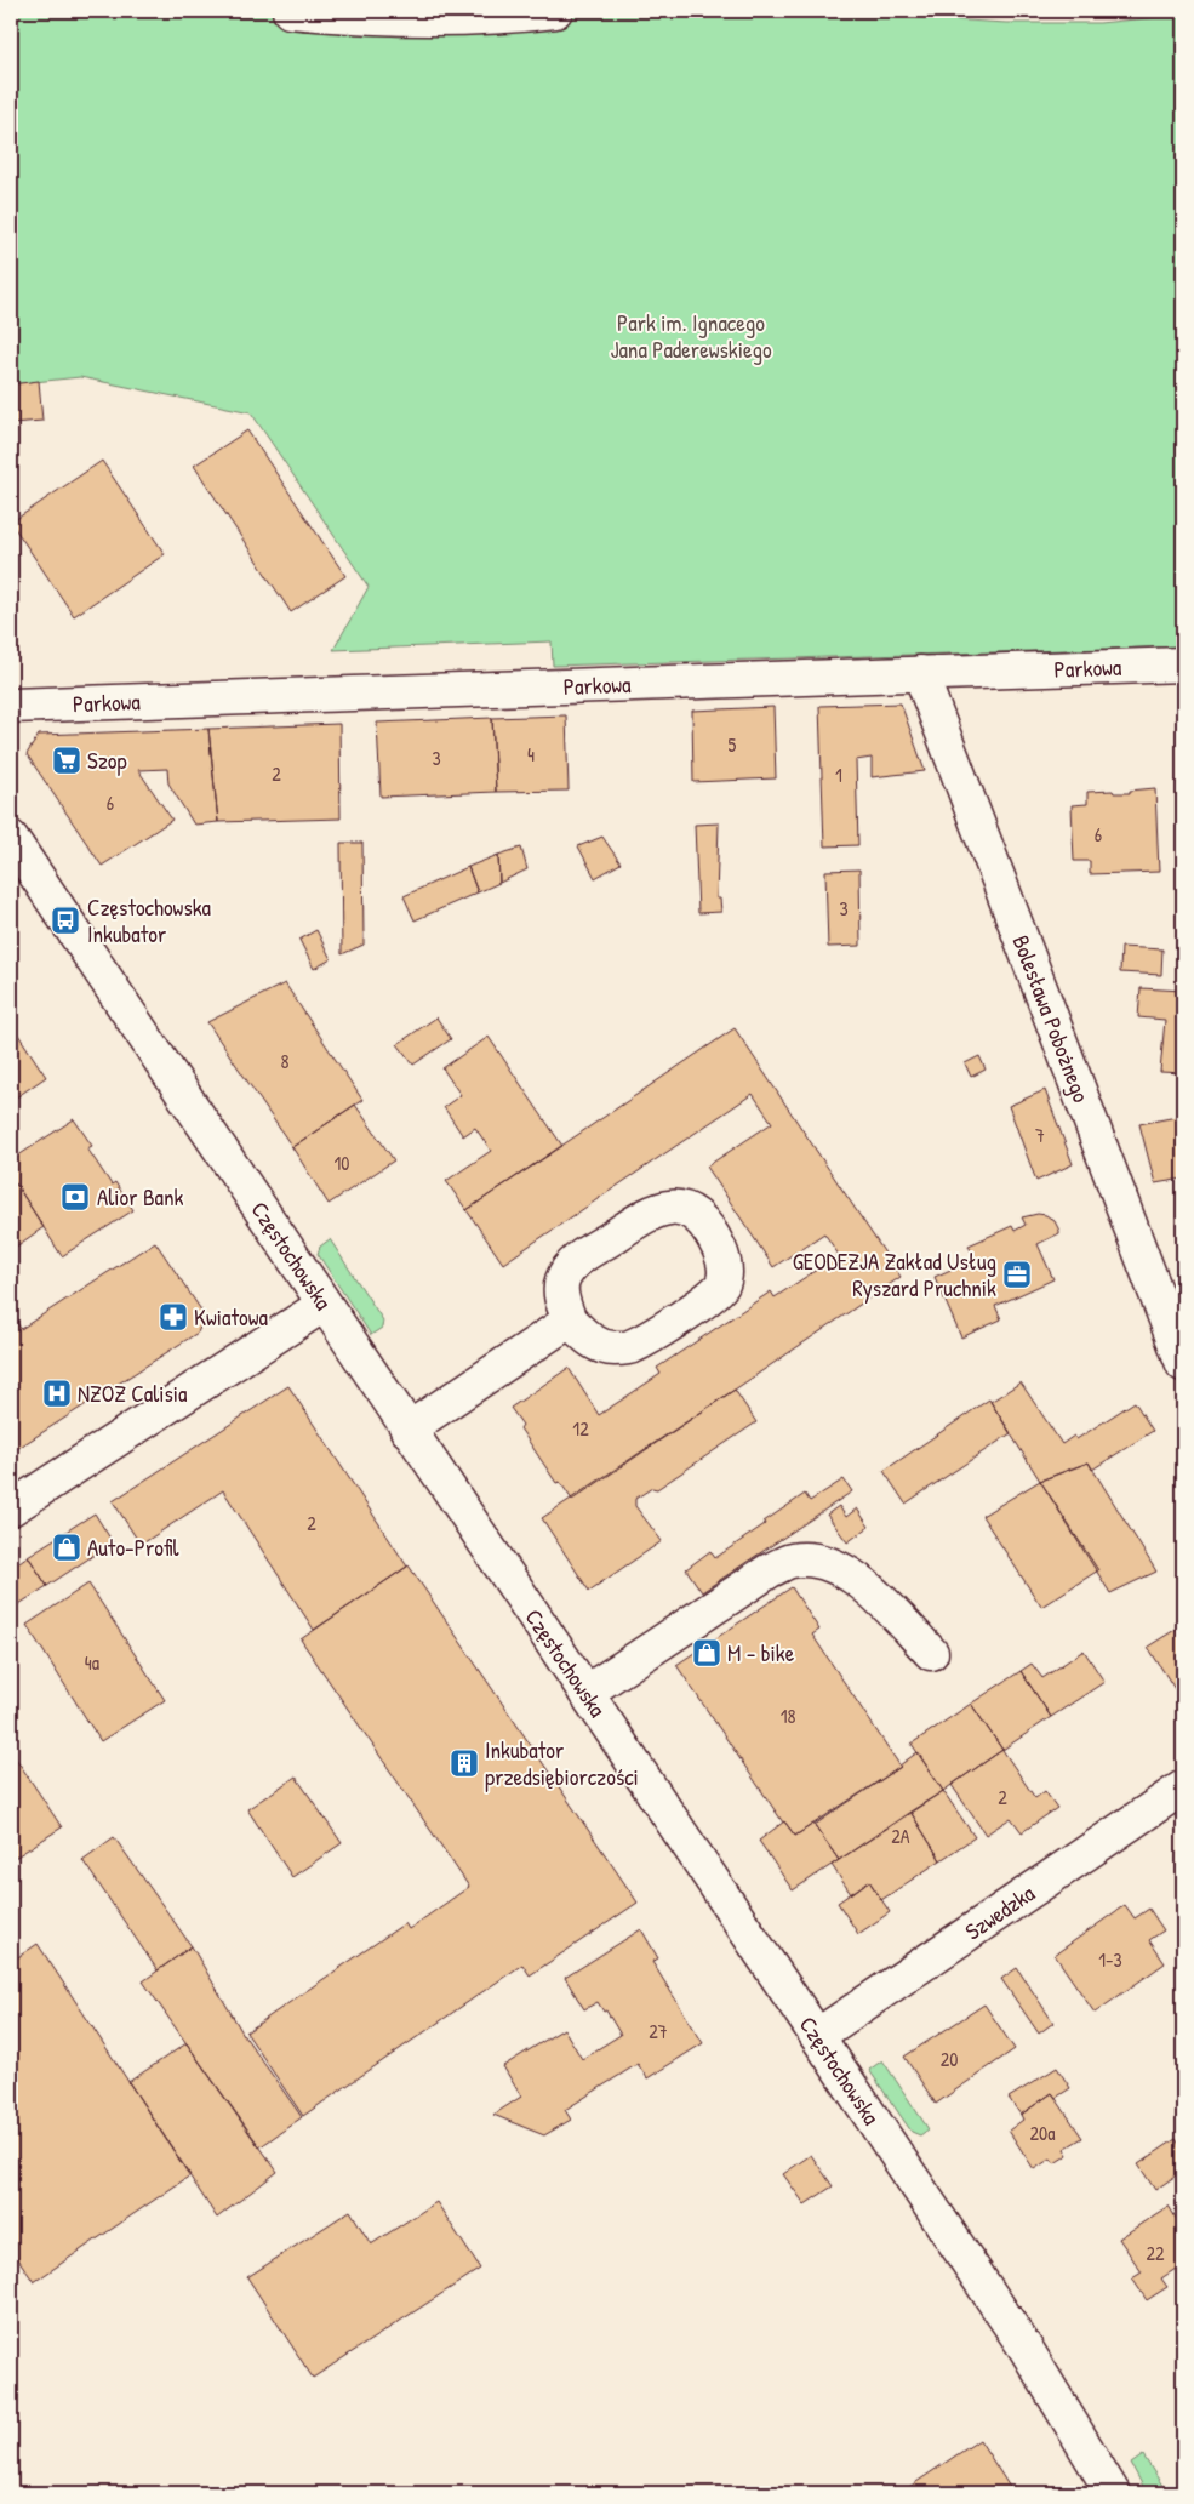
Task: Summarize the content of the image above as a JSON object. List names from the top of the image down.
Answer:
{
  "streets": {
    "street": [
      "Parkowa",
      "Bolesława Pobożnego",
      "Częstochowska",
      "Szwedzka"
    ]
  },
  "crossings": [
    ["Parkowa", "Bolesława Pobożnego"],
    ["Częstochowska", "Szwedzka"]
  ],
  "parks": ["Park im. Ignacego Jana Paderewskiego"],
  "places": {
    "supermarket": ["Szop"],
    "bus stop": ["Częstochowska Inkubator"],
    "bank": ["Alior Bank"],
    "office": ["GEODEZJA Zakład Usług Ryszard Pruchnik"],
    "pharmacy": ["Kwiatowa"],
    "hospital": ["NZOZ Calisia"],
    "shop": ["Auto-Profil", "M - bike"],
    "building": ["Inkubator przedsiębiorczości"]
  },
  "house_numbers": [
    "5",
    "4",
    "3",
    "2",
    "1",
    "6",
    "6",
    "3",
    "8",
    "7",
    "10",
    "12",
    "2",
    "4a",
    "18",
    "2",
    "2A",
    "1-3",
    "27",
    "20",
    "20a",
    "22"
  ]
}
